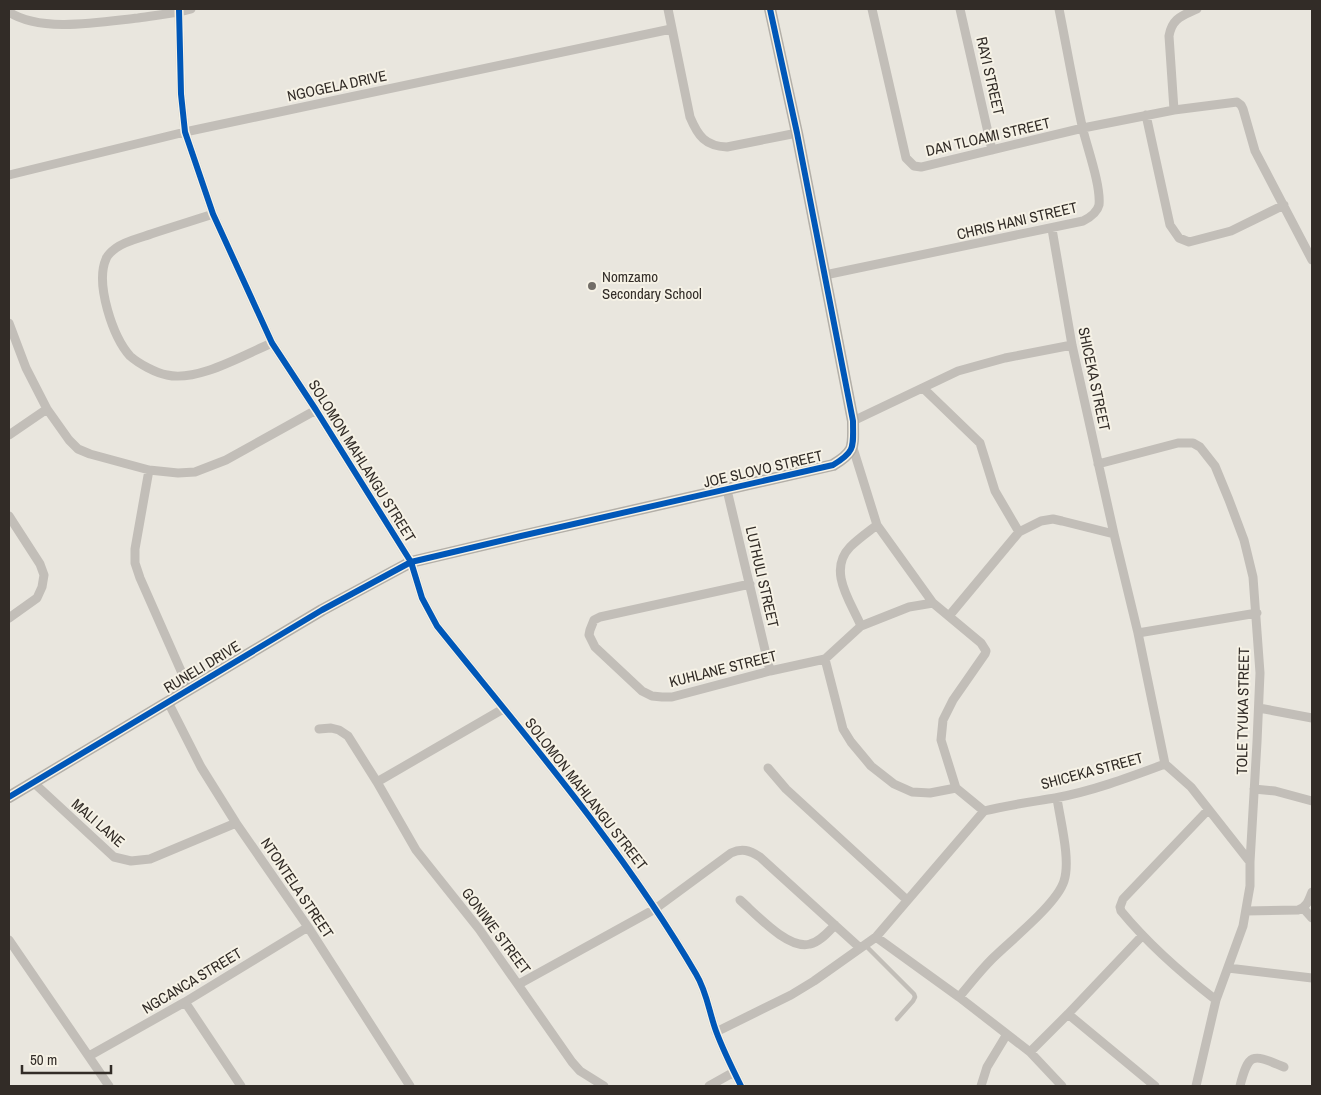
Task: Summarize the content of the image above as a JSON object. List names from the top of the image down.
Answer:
{
  "streets": {
    "street": [
      "RAYI STREET",
      "NGOGELA DRIVE",
      "DAN TLOAMI STREET",
      "CHRIS HANI STREET",
      "SHICEKA STREET",
      "SOLOMON MAHLANGU STREET",
      "JOE SLOVO STREET",
      "LUTHULI STREET",
      "RUNELI DRIVE",
      "KUHLANE STREET",
      "TOLE TYUKA STREET",
      "MALI LANE",
      "NTONTELA STREET",
      "GONIWE STREET",
      "NGCANCA STREET"
    ]
  },
  "crossings": [
    ["RAYI STREET", "DAN TLOAMI STREET"],
    ["NGOGELA DRIVE", "SOLOMON MAHLANGU STREET"],
    ["DAN TLOAMI STREET", "CHRIS HANI STREET"],
    ["CHRIS HANI STREET", "SHICEKA STREET"],
    ["SHICEKA STREET", "TOLE TYUKA STREET"],
    ["SOLOMON MAHLANGU STREET", "JOE SLOVO STREET"],
    ["SOLOMON MAHLANGU STREET", "RUNELI DRIVE"],
    ["JOE SLOVO STREET", "LUTHULI STREET"],
    ["JOE SLOVO STREET", "RUNELI DRIVE"],
    ["LUTHULI STREET", "KUHLANE STREET"],
    ["RUNELI DRIVE", "MALI LANE"],
    ["RUNELI DRIVE", "NTONTELA STREET"],
    ["MALI LANE", "NTONTELA STREET"],
    ["NTONTELA STREET", "NGCANCA STREET"]
  ],
  "places": ["Nomzamo Secondary School"],
  "scale_bar": "50 m"
}
